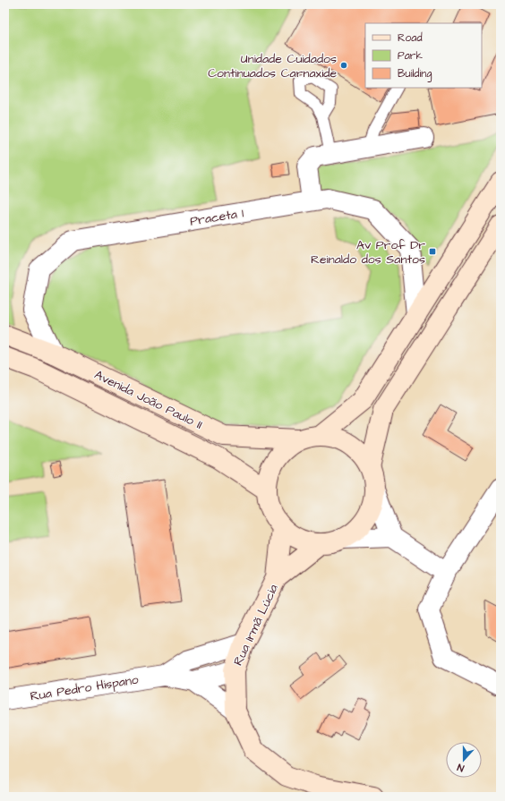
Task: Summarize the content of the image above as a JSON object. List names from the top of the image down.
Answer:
{
  "streets": {
    "street": [
      "Praceta 1",
      "Avenida João Paulo II",
      "Rua Irmã Lúcia",
      "Rua Pedro Hispano"
    ]
  },
  "crossings": [
    ["Praceta 1", "Avenida João Paulo II"],
    ["Avenida João Paulo II", "Rua Irmã Lúcia"]
  ],
  "places": {
    "other": ["Unidade Cuidados Continuados Carnaxide"],
    "transit": ["Av Prof Dr Reinaldo dos Santos"]
  },
  "legend": ["Road", "Park", "Building"],
  "north": "bottom"
}
